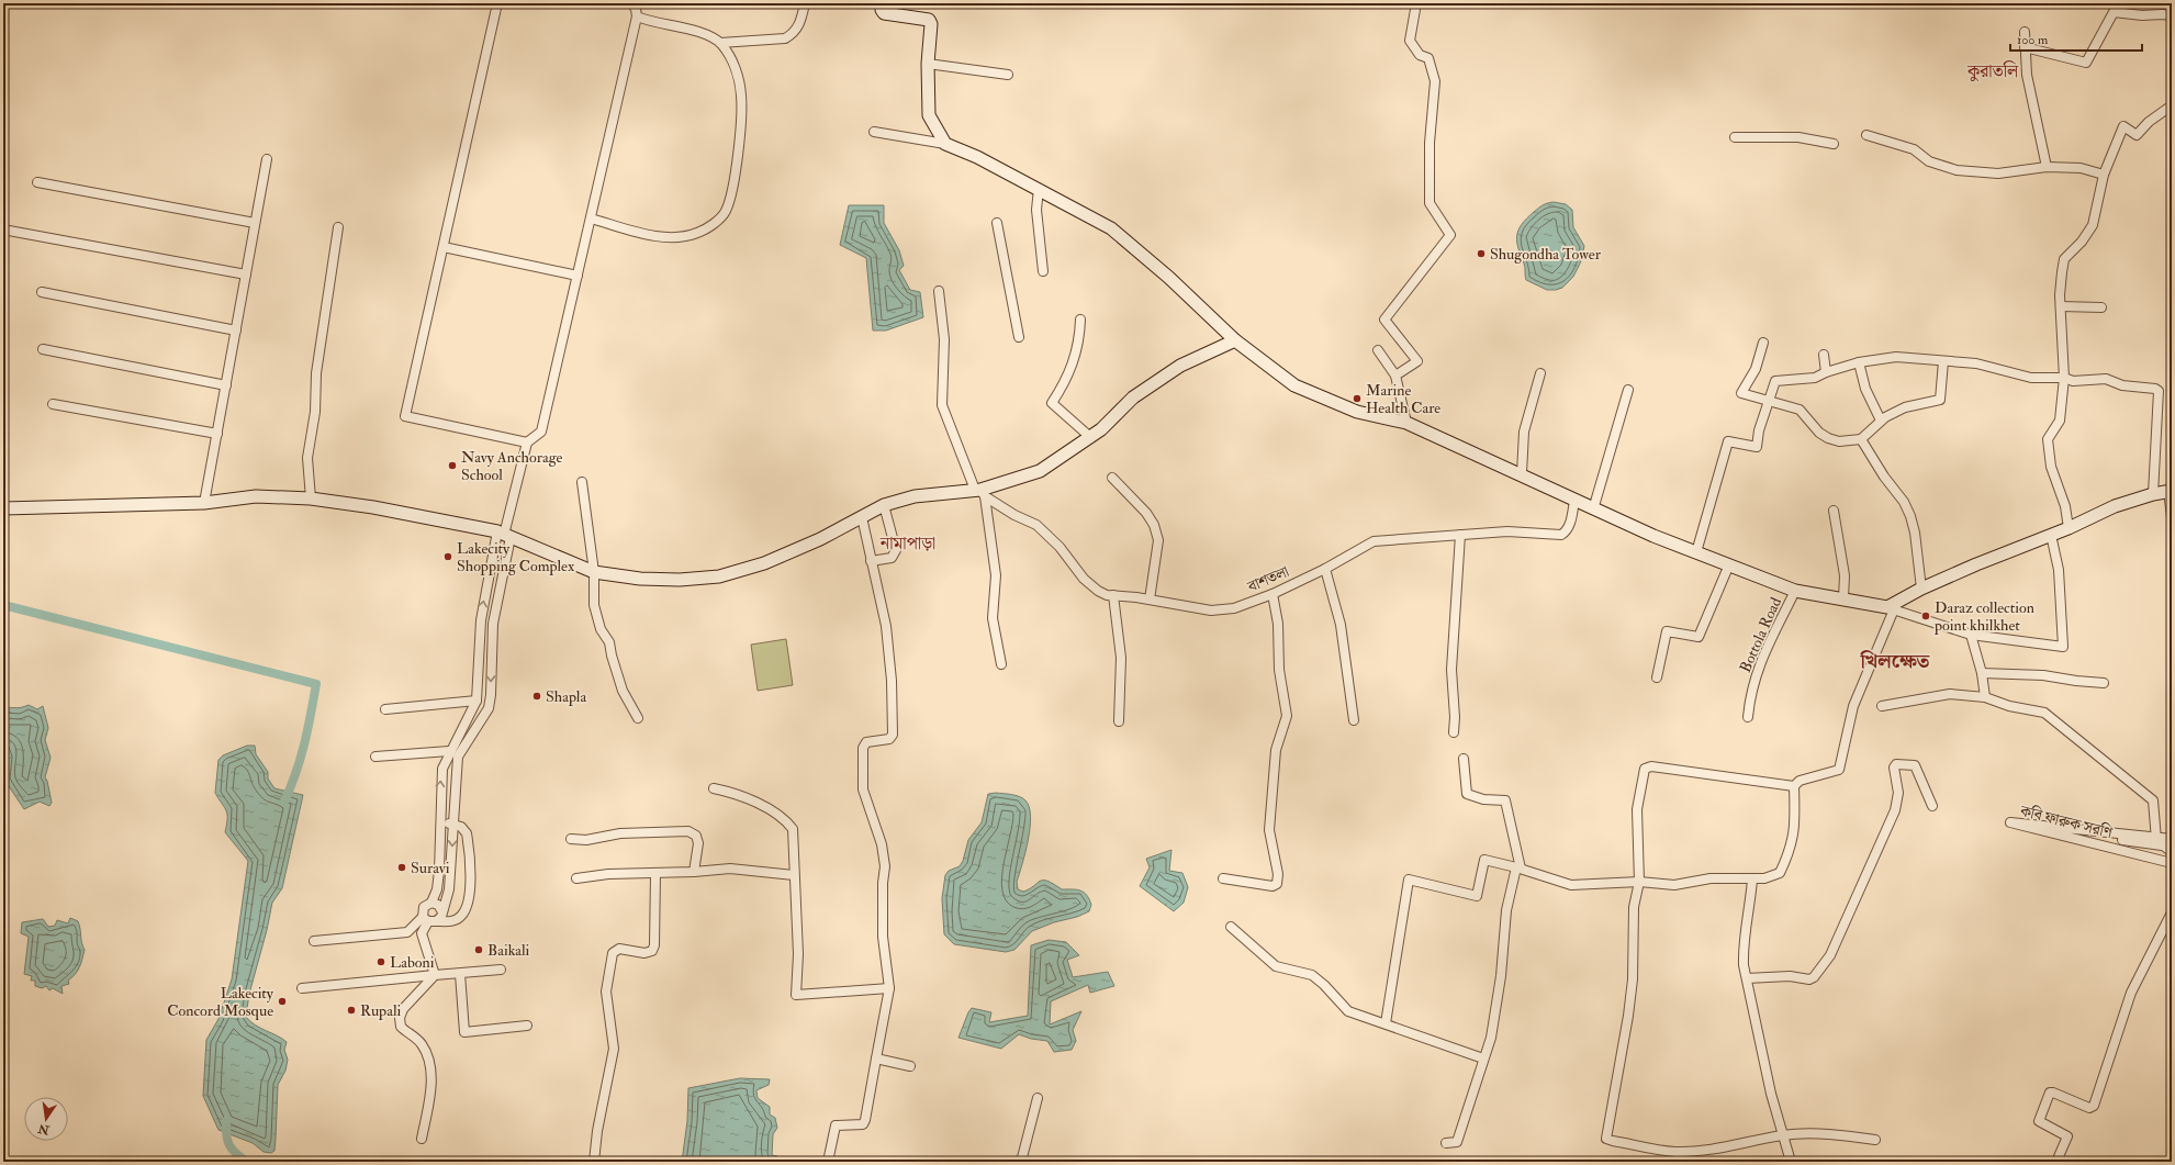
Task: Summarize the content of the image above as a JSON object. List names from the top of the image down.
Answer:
{
  "streets": {
    "street": ["বাশতলা", "Bottola Road", "কবি ফারুক সরণি"]
  },
  "districts": ["কুরাতলি", "নামাপাড়া", "খিলক্ষেত"],
  "places": [
    "Shugondha Tower",
    "Marine Health Care",
    "Navy Anchorage School",
    "Lakecity Shopping Complex",
    "Daraz collection point khilkhet",
    "Shapla",
    "Suravi",
    "Baikali",
    "Laboni",
    "Lakecity Concord Mosque",
    "Rupali"
  ],
  "scale_bar": "100 m",
  "north": "bottom"
}
